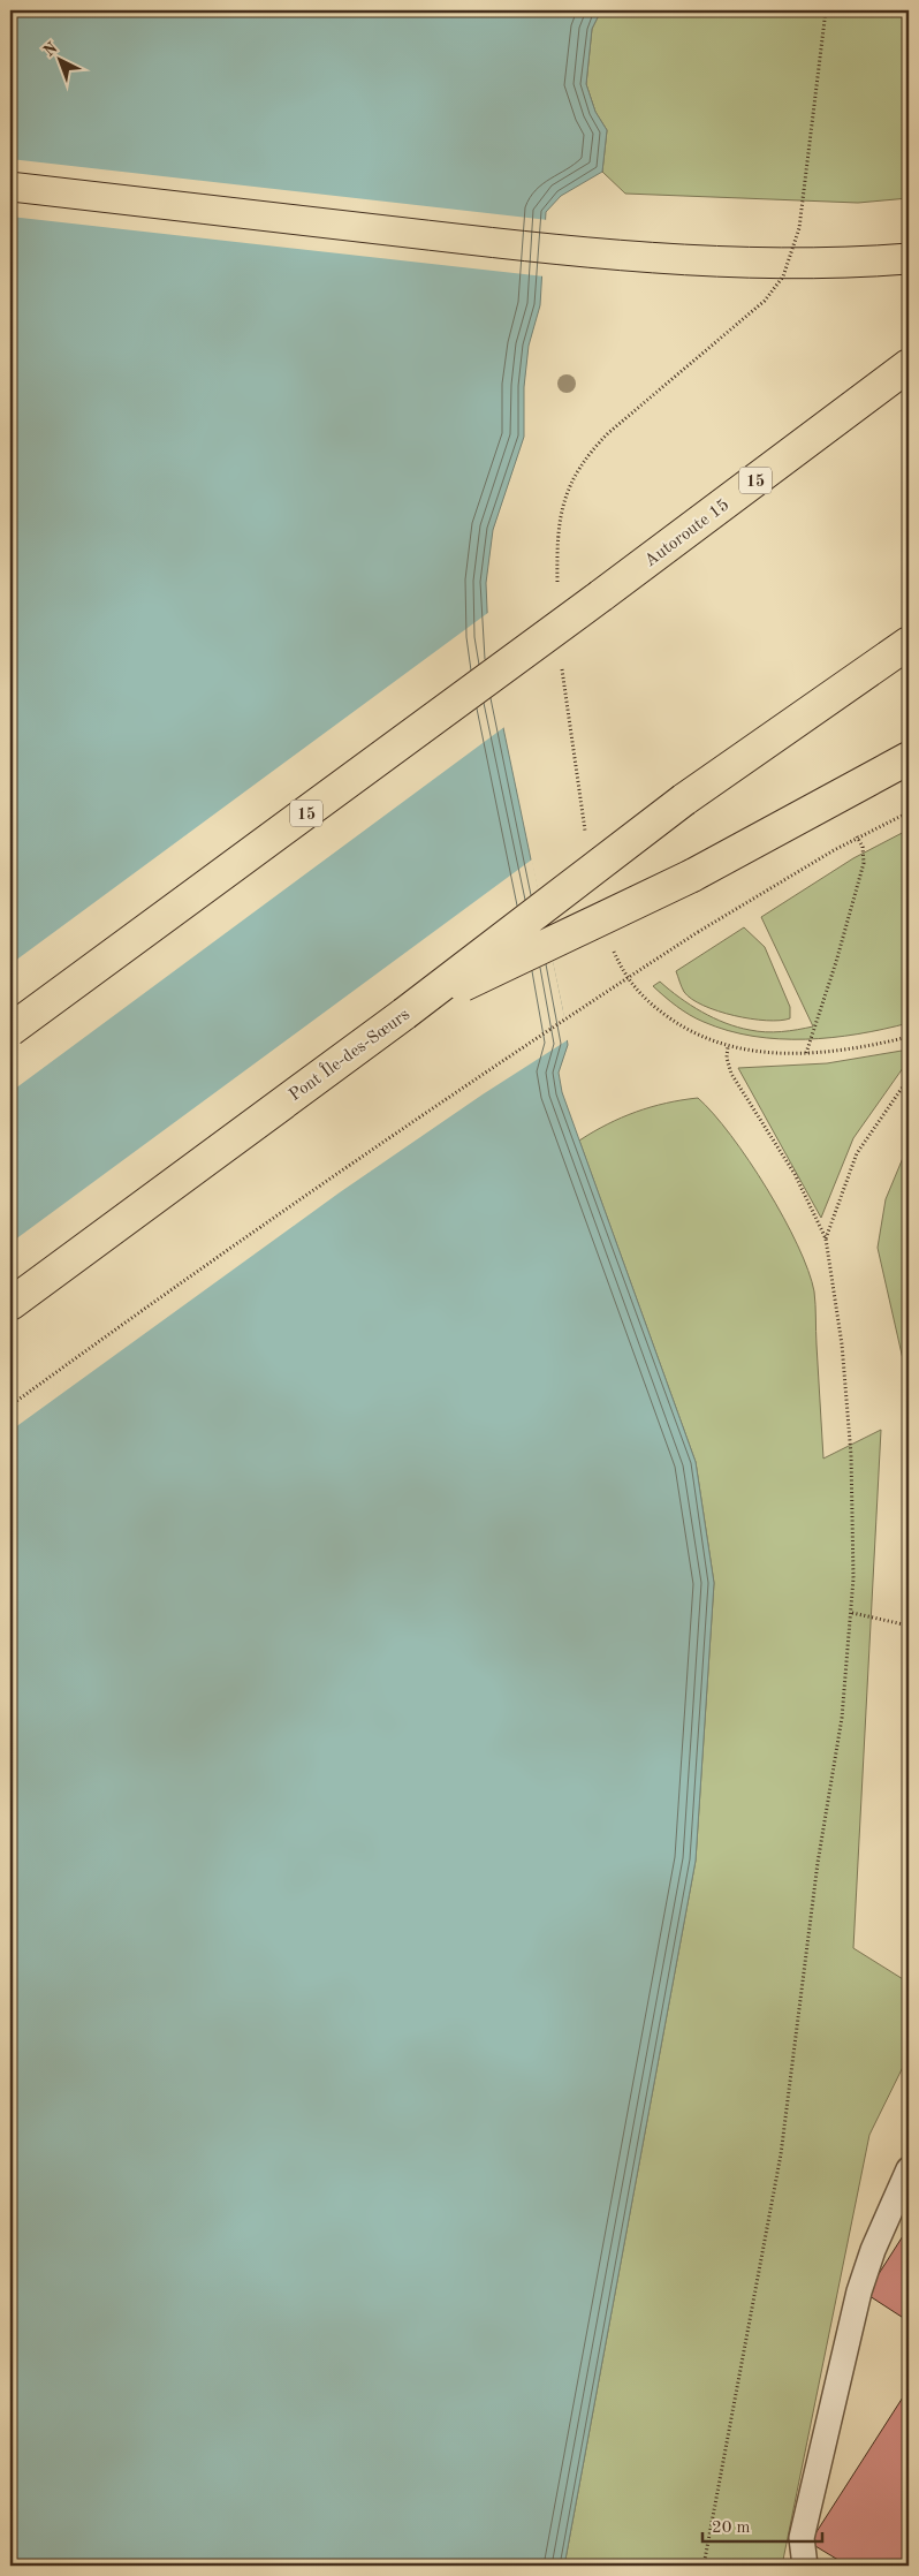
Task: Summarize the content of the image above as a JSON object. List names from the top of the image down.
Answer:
{
  "streets": {
    "highway": ["15", "Autoroute 15", "Pont Île-des-Sœurs"]
  },
  "scale_bar": "20 m",
  "north": "top left"
}
